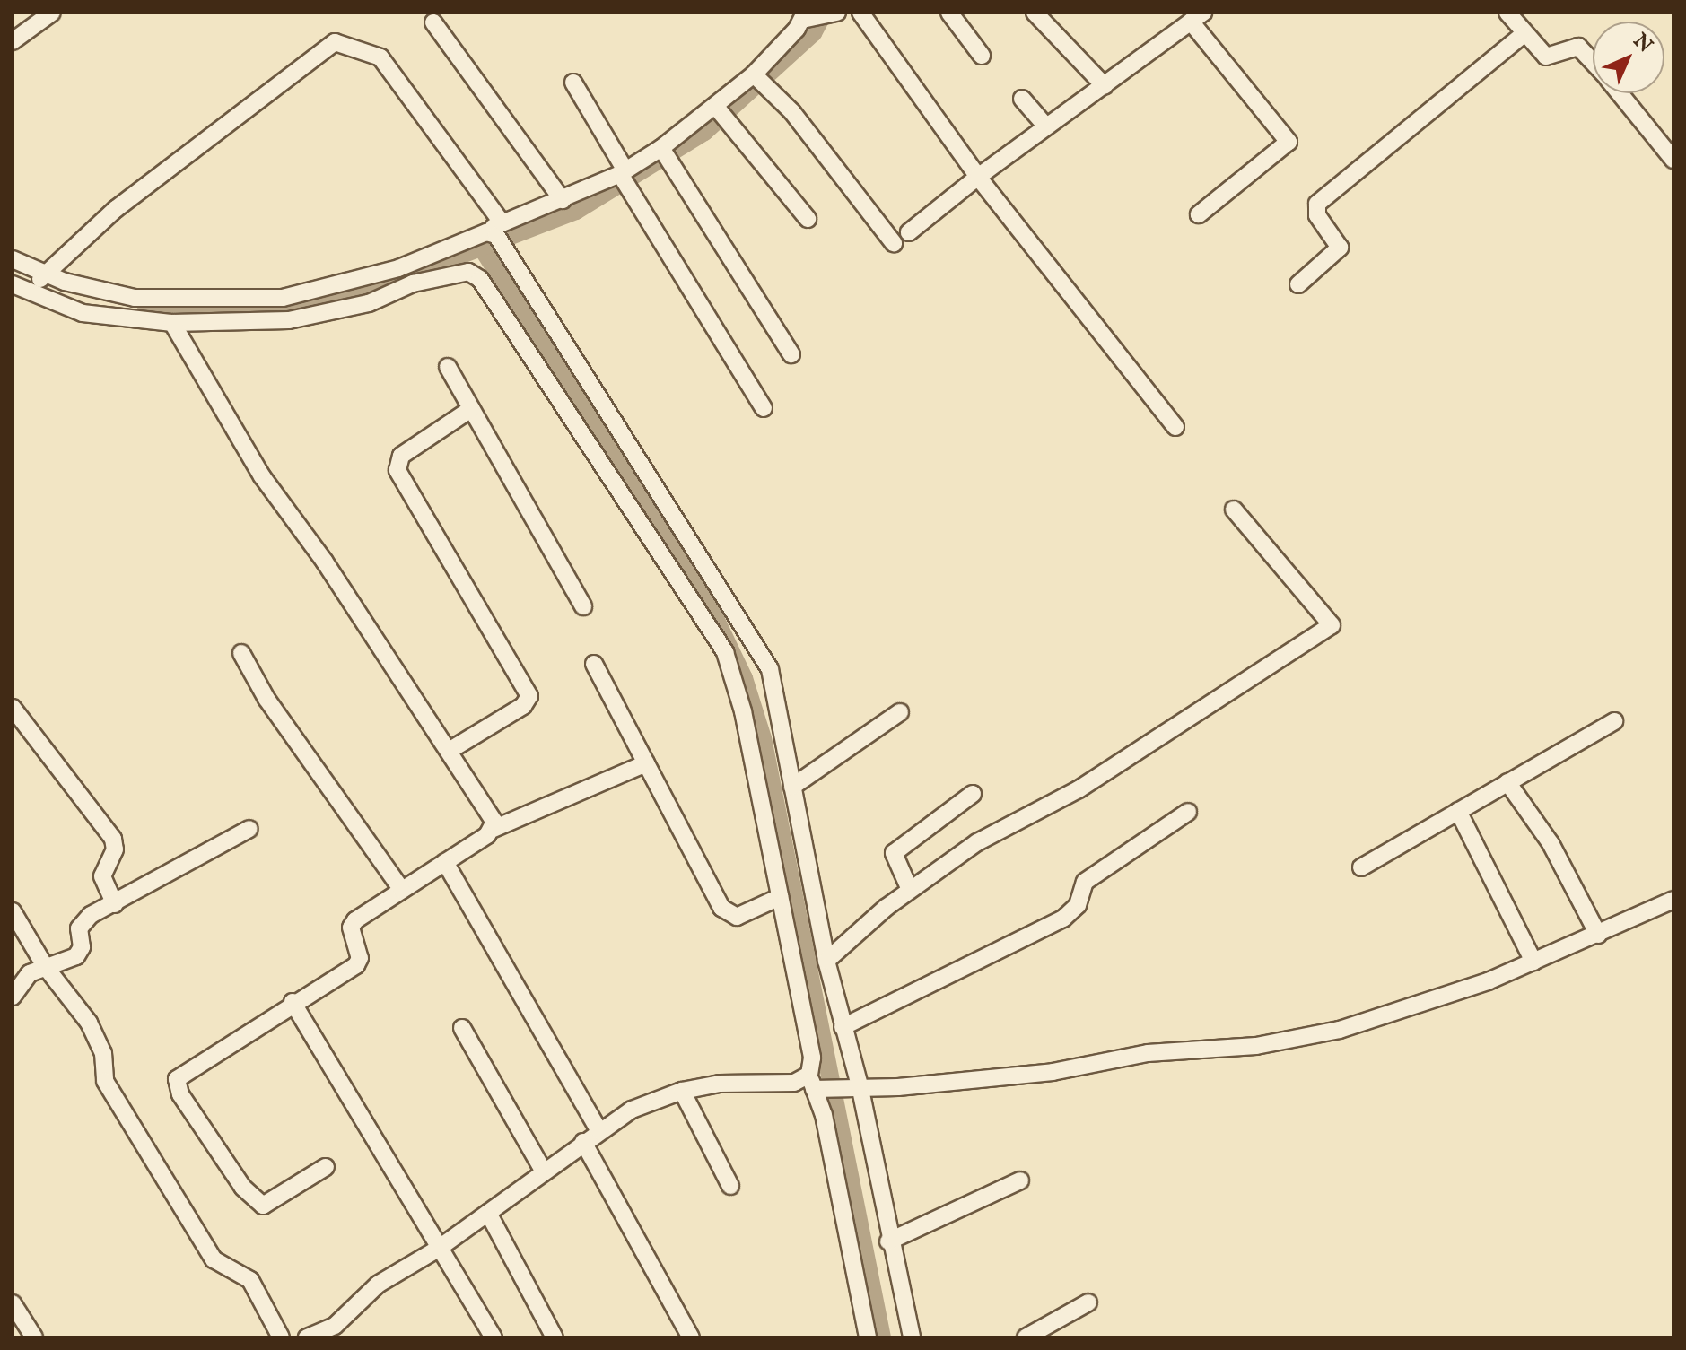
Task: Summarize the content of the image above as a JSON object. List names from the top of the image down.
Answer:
{
  "north": "top right"
}
